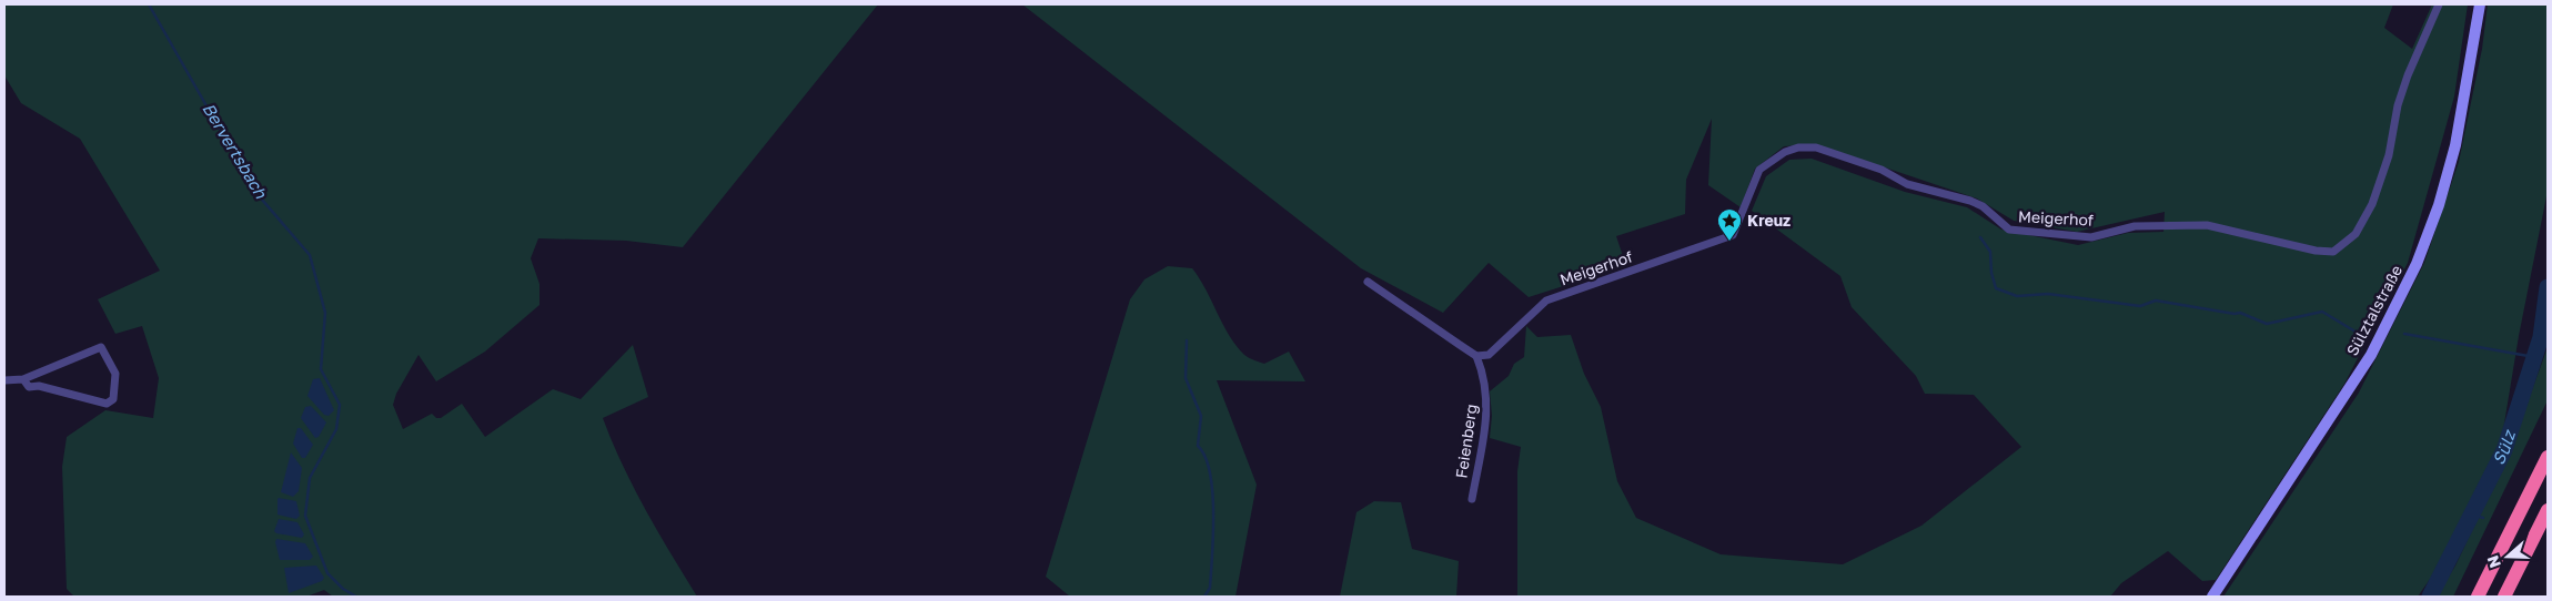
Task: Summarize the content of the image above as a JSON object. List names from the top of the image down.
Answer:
{
  "streets": {
    "main road": ["Sülztalstraße"],
    "street": ["Meigerhof", "Feienberg"]
  },
  "crossings": [
    ["Meigerhof", "Feienberg"]
  ],
  "water": ["Bervertsbach", "Sülz"],
  "places": {
    "place": ["Kreuz"]
  },
  "north": "left"
}
